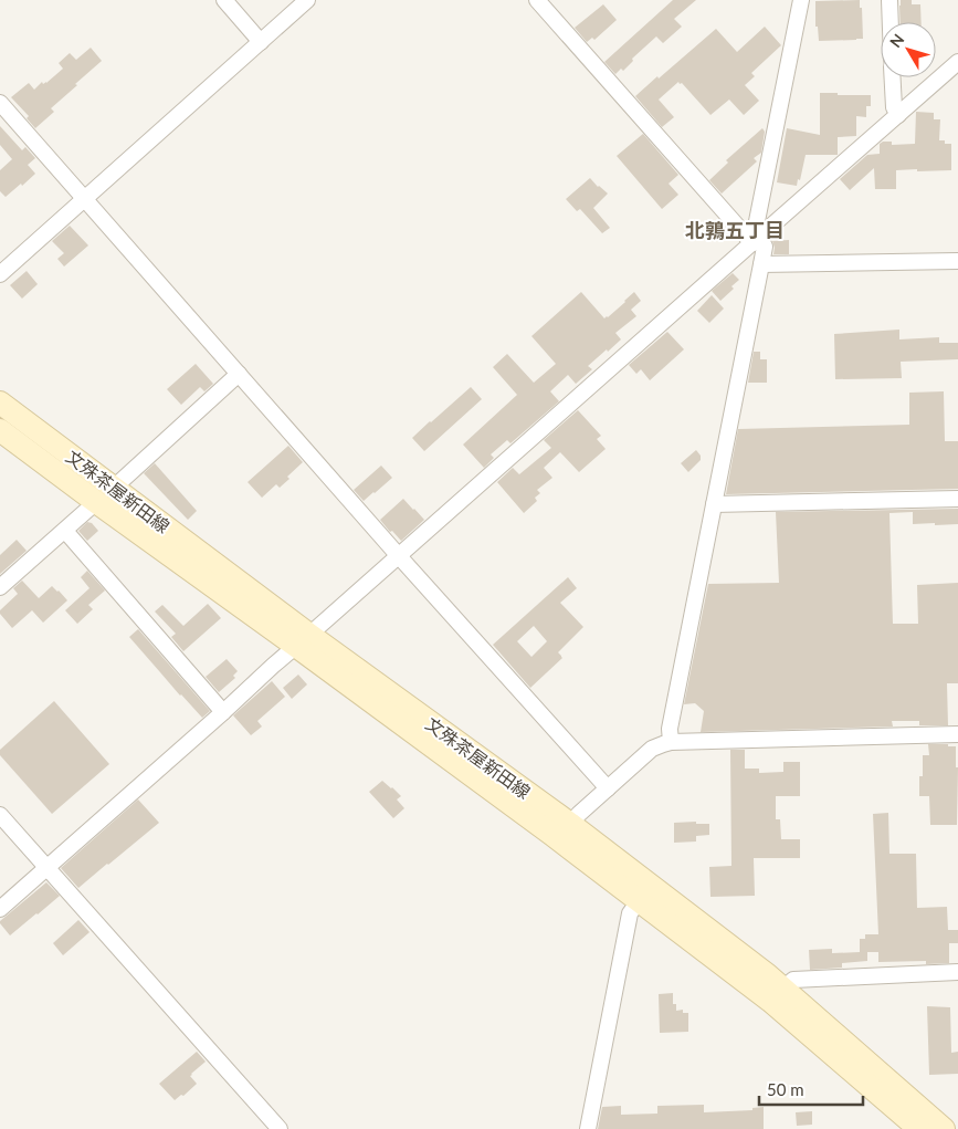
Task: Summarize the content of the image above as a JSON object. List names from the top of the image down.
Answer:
{
  "streets": {
    "main road": ["文殊茶屋新田線"]
  },
  "districts": ["北鶉五丁目"],
  "scale_bar": "50 m",
  "north": "top left"
}
